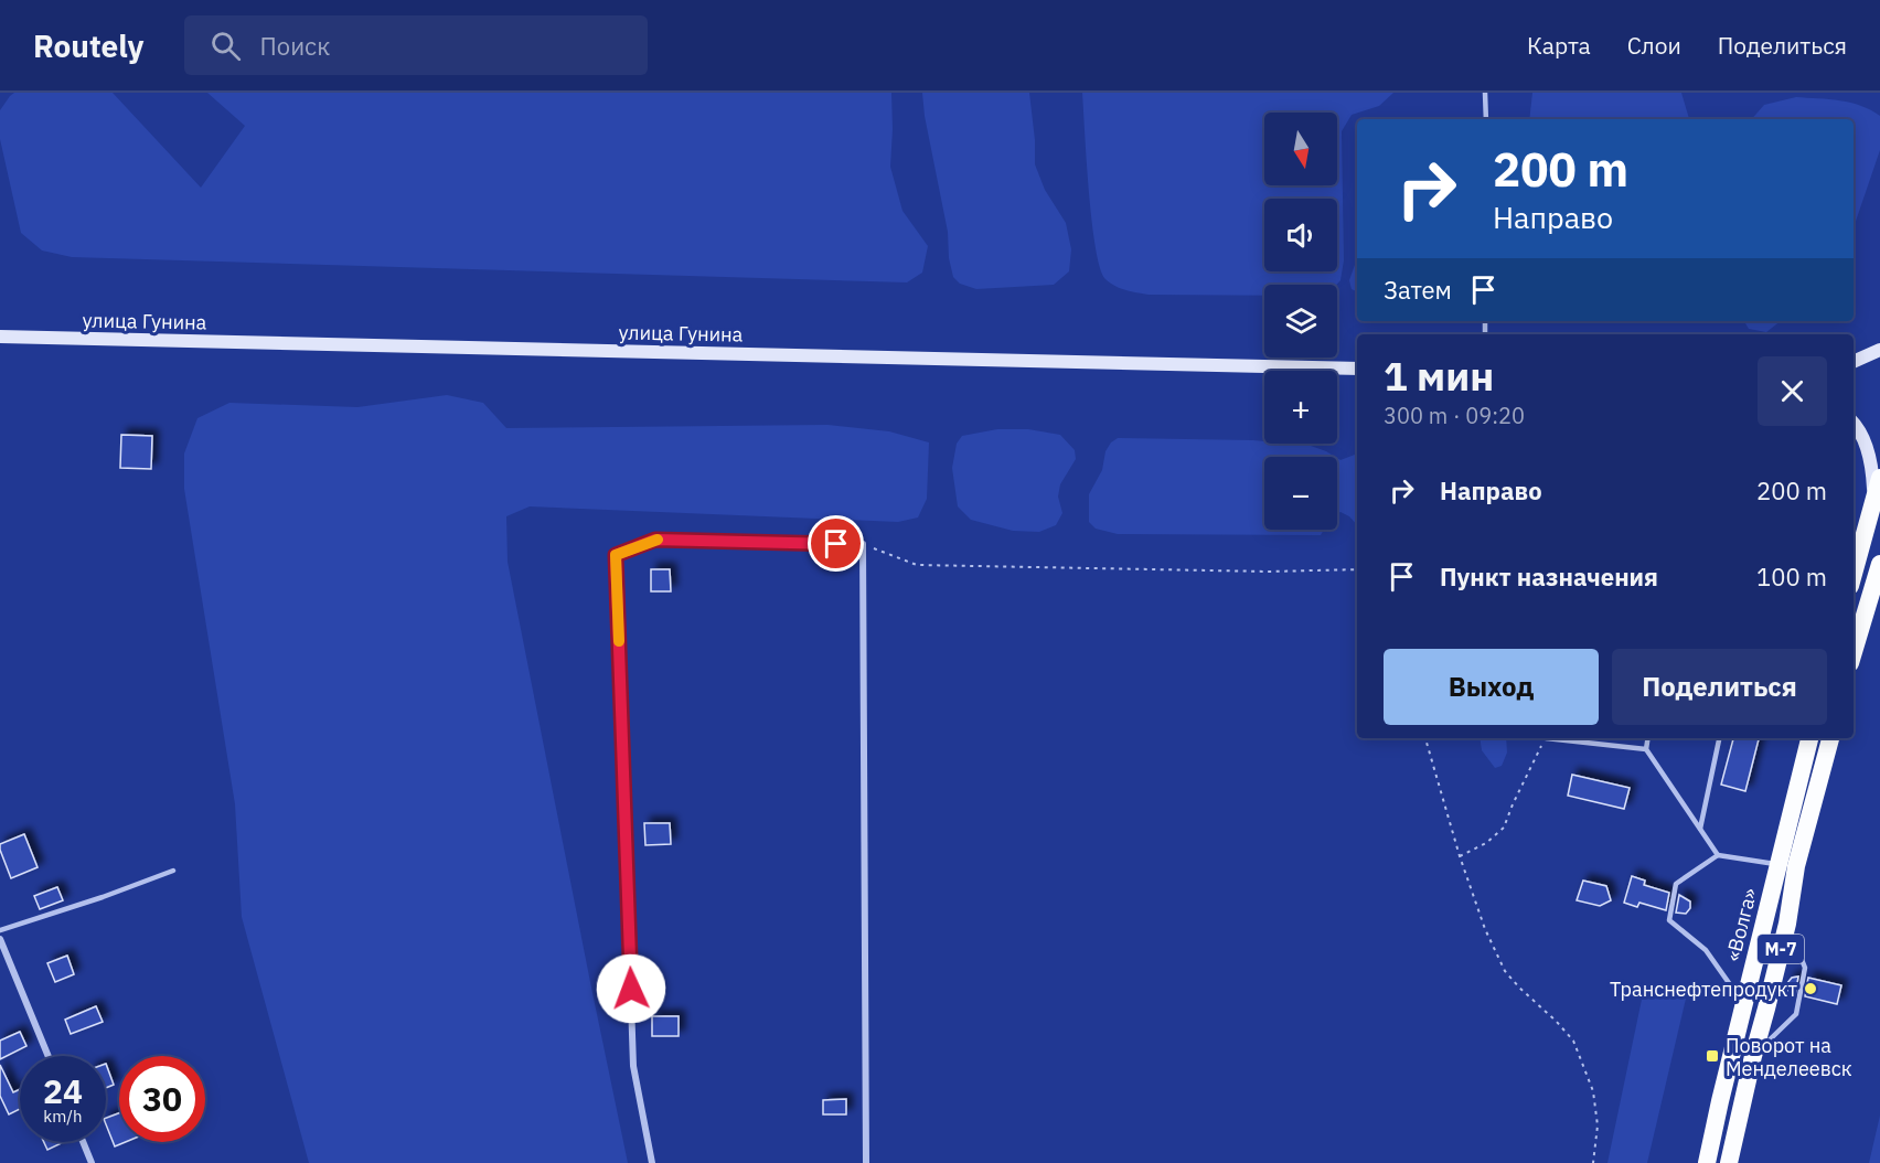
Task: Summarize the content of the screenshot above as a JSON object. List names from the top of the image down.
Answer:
{
  "streets": {
    "highway": ["«Волга»", "М-7"],
    "main road": ["улица Гунина"]
  },
  "places": {
    "other": ["Транснефтепродукт"],
    "transit": ["Поворот на Менделеевск"]
  },
  "north": "bottom",
  "page": {
    "header": "Routely",
    "search": "Поиск",
    "nav": ["Карта", "Слои", "Поделиться"],
    "map_buttons": ["+", "−"],
    "turn": ["200 m", "Направо"],
    "then": "Затем",
    "heading": ["1 мин", "300 m · 09:20"],
    "list": [
      {
        "name": "Направо",
        "value": "200 m"
      },
      {
        "name": "Пункт назначения",
        "value": "100 m"
      }
    ],
    "buttons": ["Выход", "Поделиться"],
    "speed": "24 km/h",
    "limit": "30"
  }
}
